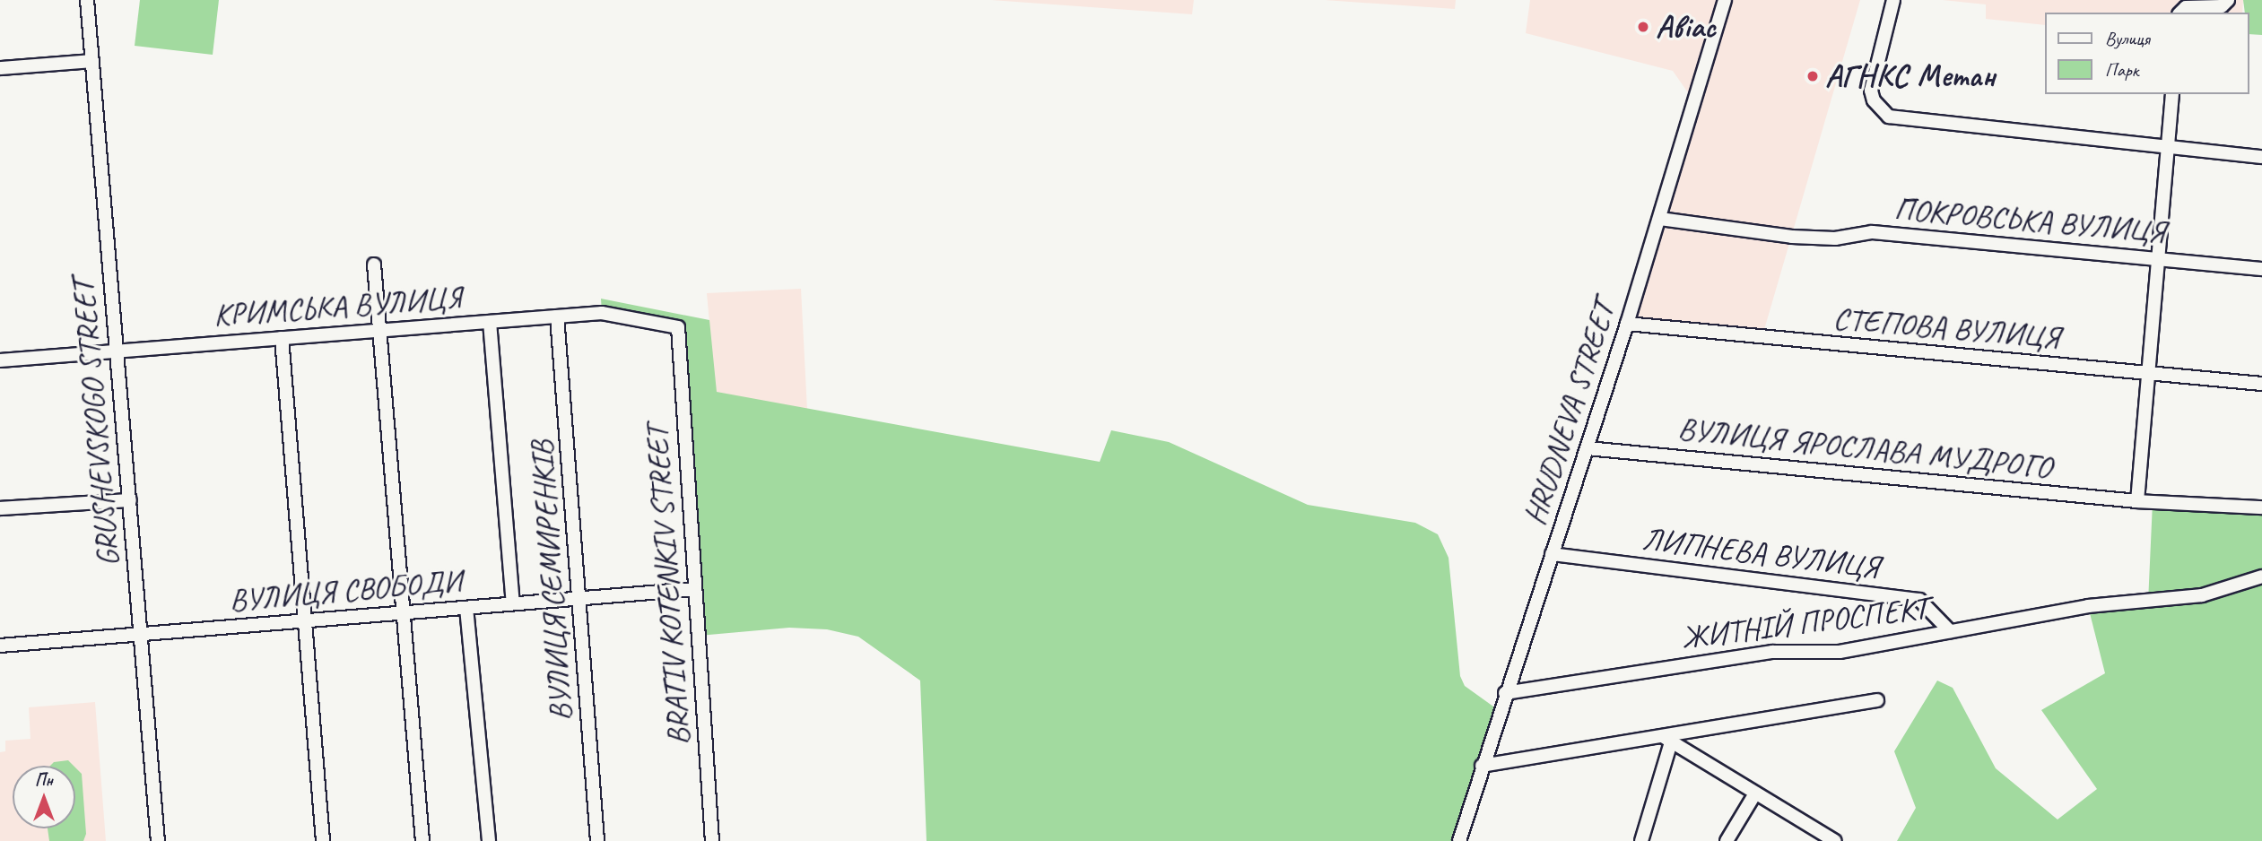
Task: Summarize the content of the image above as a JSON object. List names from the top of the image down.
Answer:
{
  "streets": {
    "street": [
      "ПОКРОВСЬКА ВУЛИЦЯ",
      "КРИМСЬКА ВУЛИЦЯ",
      "СТЕПОВА ВУЛИЦЯ",
      "HRUDNEVA STREET",
      "GRUSHEVSKOGO STREET",
      "ВУЛИЦЯ ЯРОСЛАВА МУДРОГО",
      "ЛИПНЕВА ВУЛИЦЯ",
      "ВУЛИЦЯ СЕМИРЕНКІВ",
      "BRATIV KOTENKIV STREET",
      "ВУЛИЦЯ СВОБОДИ",
      "ЖИТНІЙ ПРОСПЕКТ"
    ]
  },
  "crossings": [
    ["ПОКРОВСЬКА ВУЛИЦЯ", "HRUDNEVA STREET"],
    ["КРИМСЬКА ВУЛИЦЯ", "GRUSHEVSKOGO STREET"],
    ["КРИМСЬКА ВУЛИЦЯ", "ВУЛИЦЯ СЕМИРЕНКІВ"],
    ["КРИМСЬКА ВУЛИЦЯ", "BRATIV KOTENKIV STREET"],
    ["СТЕПОВА ВУЛИЦЯ", "HRUDNEVA STREET"],
    ["HRUDNEVA STREET", "ВУЛИЦЯ ЯРОСЛАВА МУДРОГО"],
    ["HRUDNEVA STREET", "ЛИПНЕВА ВУЛИЦЯ"],
    ["HRUDNEVA STREET", "ЖИТНІЙ ПРОСПЕКТ"],
    ["GRUSHEVSKOGO STREET", "ВУЛИЦЯ СВОБОДИ"],
    ["ЛИПНЕВА ВУЛИЦЯ", "ЖИТНІЙ ПРОСПЕКТ"],
    ["ВУЛИЦЯ СЕМИРЕНКІВ", "ВУЛИЦЯ СВОБОДИ"],
    ["BRATIV KOTENKIV STREET", "ВУЛИЦЯ СВОБОДИ"]
  ],
  "places": ["Авіас", "АГНКС Метан"],
  "legend": ["Вулиця", "Парк"],
  "north": "top"
}
